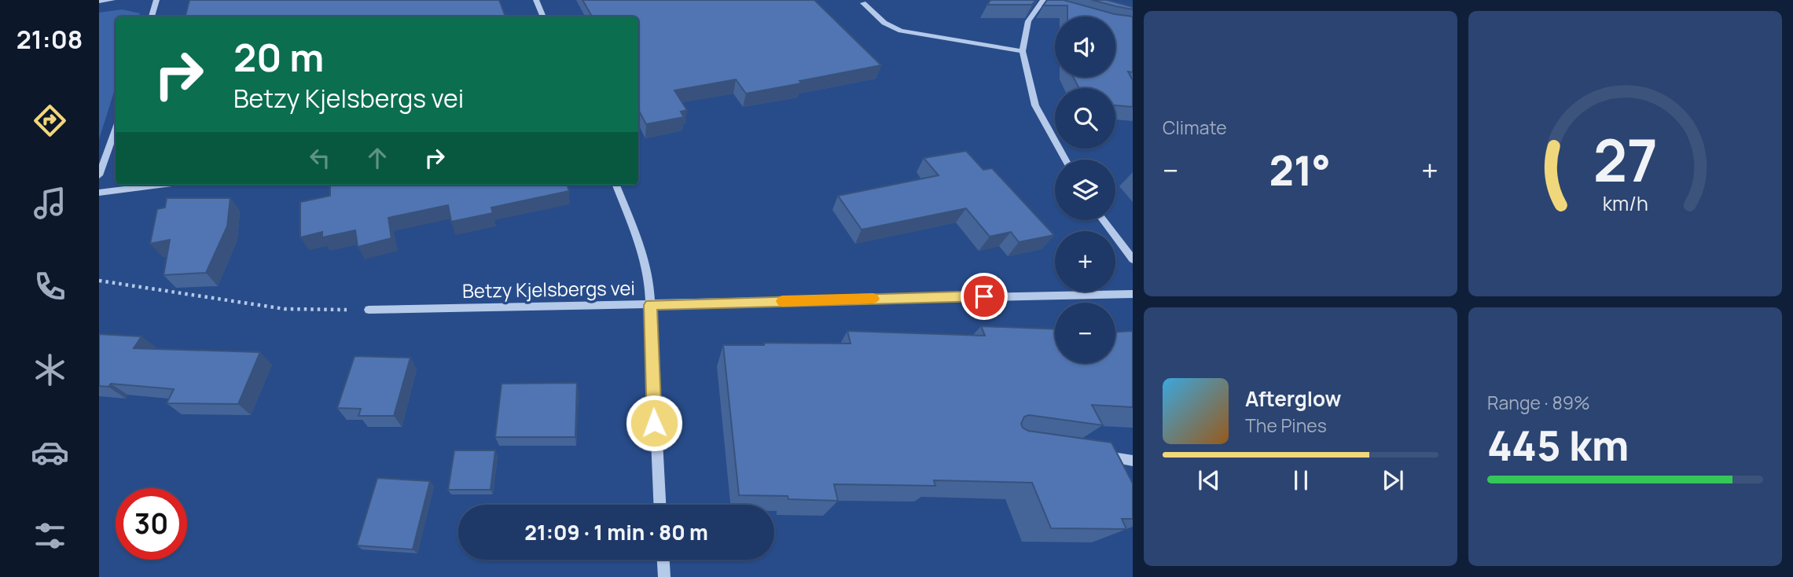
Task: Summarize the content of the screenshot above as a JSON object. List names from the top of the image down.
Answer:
{
  "streets": {
    "street": ["Betzy Kjelsbergs vei"]
  },
  "page": {
    "tabs": "21:08",
    "tile": [
      "Climate",
      ["Range · 89%", "445 km"]
    ],
    "map_buttons": ["+", "−"],
    "turn": ["20 m", "Betzy Kjelsbergs vei"],
    "heat": ["−", "21°", "+"],
    "song": ["Afterglow", "The Pines"],
    "limit": "30",
    "trip": "21:09 · 1 min · 80 m",
    "gauge": ["27", "km/h"]
  }
}
